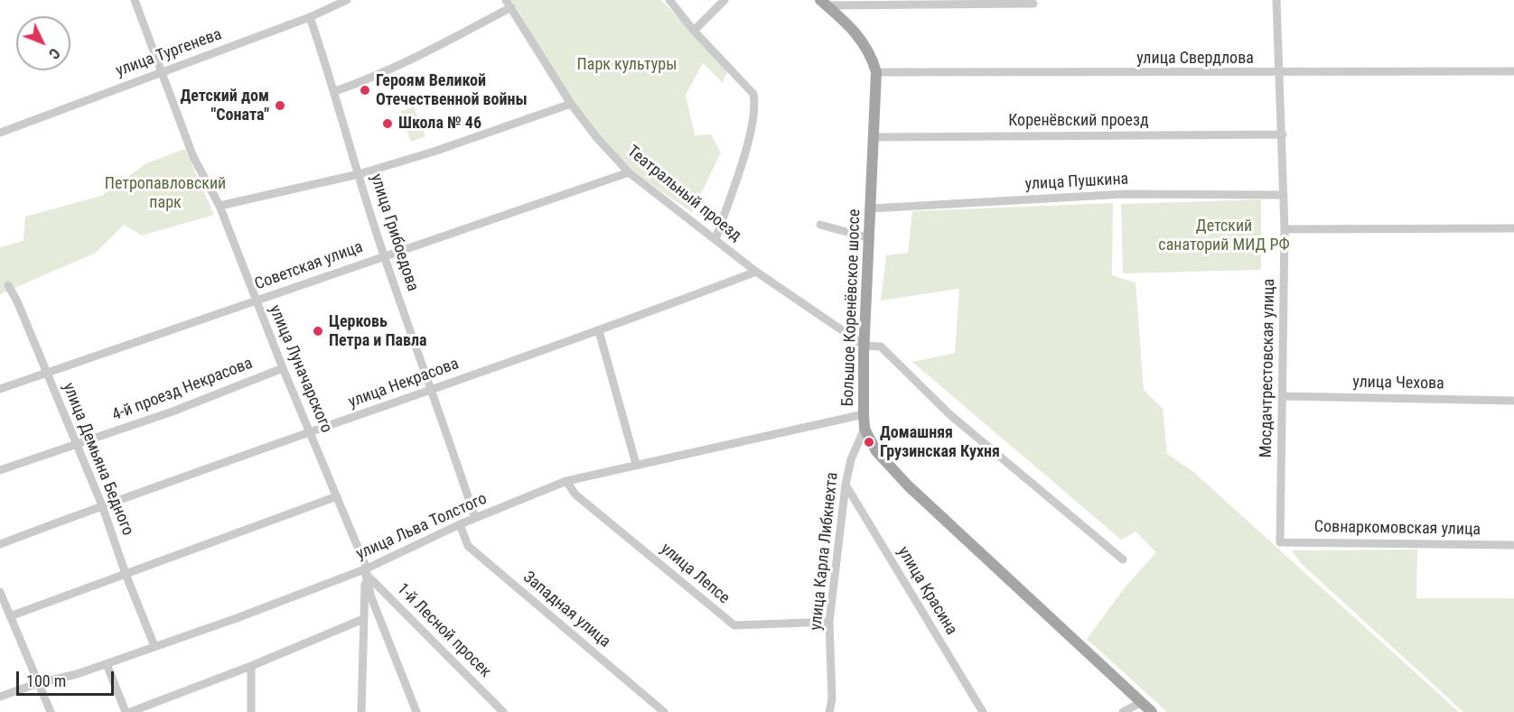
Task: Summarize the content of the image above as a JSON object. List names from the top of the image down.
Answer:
{
  "streets": {
    "main road": ["Большое Коренёвское шоссе"],
    "street": [
      "улица Тургенева",
      "улица Свердлова",
      "Коренёвский проезд",
      "улица Пушкина",
      "Театральный проезд",
      "улица Грибоедова",
      "Советская улица",
      "Мосдачтрестовская улица",
      "улица Луначарского",
      "улица Некрасова",
      "улица Чехова",
      "4-й проезд Некрасова",
      "улица Демьяна Бедного",
      "улица Льва Толстого",
      "Совнаркомовская улица",
      "улица Карла Либкнехта",
      "улица Лепсе",
      "улица Красина",
      "Западная улица",
      "1-й Лесной просек"
    ]
  },
  "crossings": [
    ["улица Тургенева", "улица Грибоедова"],
    ["улица Тургенева", "улица Луначарского"],
    ["улица Свердлова", "Большое Коренёвское шоссе"],
    ["улица Свердлова", "Мосдачтрестовская улица"],
    ["Коренёвский проезд", "Большое Коренёвское шоссе"],
    ["Коренёвский проезд", "Мосдачтрестовская улица"],
    ["улица Пушкина", "Большое Коренёвское шоссе"],
    ["улица Пушкина", "Мосдачтрестовская улица"],
    ["Театральный проезд", "Советская улица"],
    ["Театральный проезд", "Большое Коренёвское шоссе"],
    ["Театральный проезд", "улица Некрасова"],
    ["улица Грибоедова", "Советская улица"],
    ["улица Грибоедова", "улица Некрасова"],
    ["улица Грибоедова", "улица Льва Толстого"],
    ["Советская улица", "улица Луначарского"],
    ["Советская улица", "улица Демьяна Бедного"],
    ["Большое Коренёвское шоссе", "улица Льва Толстого"],
    ["Большое Коренёвское шоссе", "улица Карла Либкнехта"],
    ["Мосдачтрестовская улица", "улица Чехова"],
    ["Мосдачтрестовская улица", "Совнаркомовская улица"],
    ["улица Луначарского", "улица Некрасова"],
    ["улица Луначарского", "4-й проезд Некрасова"],
    ["улица Луначарского", "улица Льва Толстого"],
    ["улица Луначарского", "1-й Лесной просек"],
    ["улица Некрасова", "улица Демьяна Бедного"],
    ["4-й проезд Некрасова", "улица Демьяна Бедного"],
    ["улица Демьяна Бедного", "улица Льва Толстого"],
    ["улица Льва Толстого", "улица Лепсе"],
    ["улица Льва Толстого", "Западная улица"],
    ["улица Льва Толстого", "1-й Лесной просек"],
    ["улица Карла Либкнехта", "улица Лепсе"],
    ["улица Карла Либкнехта", "улица Красина"]
  ],
  "parks": ["Парк культуры", "Петропавловский парк", "Детский санаторий МИД РФ"],
  "places": [
    "Героям Великой Отечественной войны",
    "Детский дом \"Соната\"",
    "Школа № 46",
    "Церковь Петра и Павла",
    "Домашняя Грузинская Кухня"
  ],
  "scale_bar": "100 m",
  "north": "bottom right"
}
